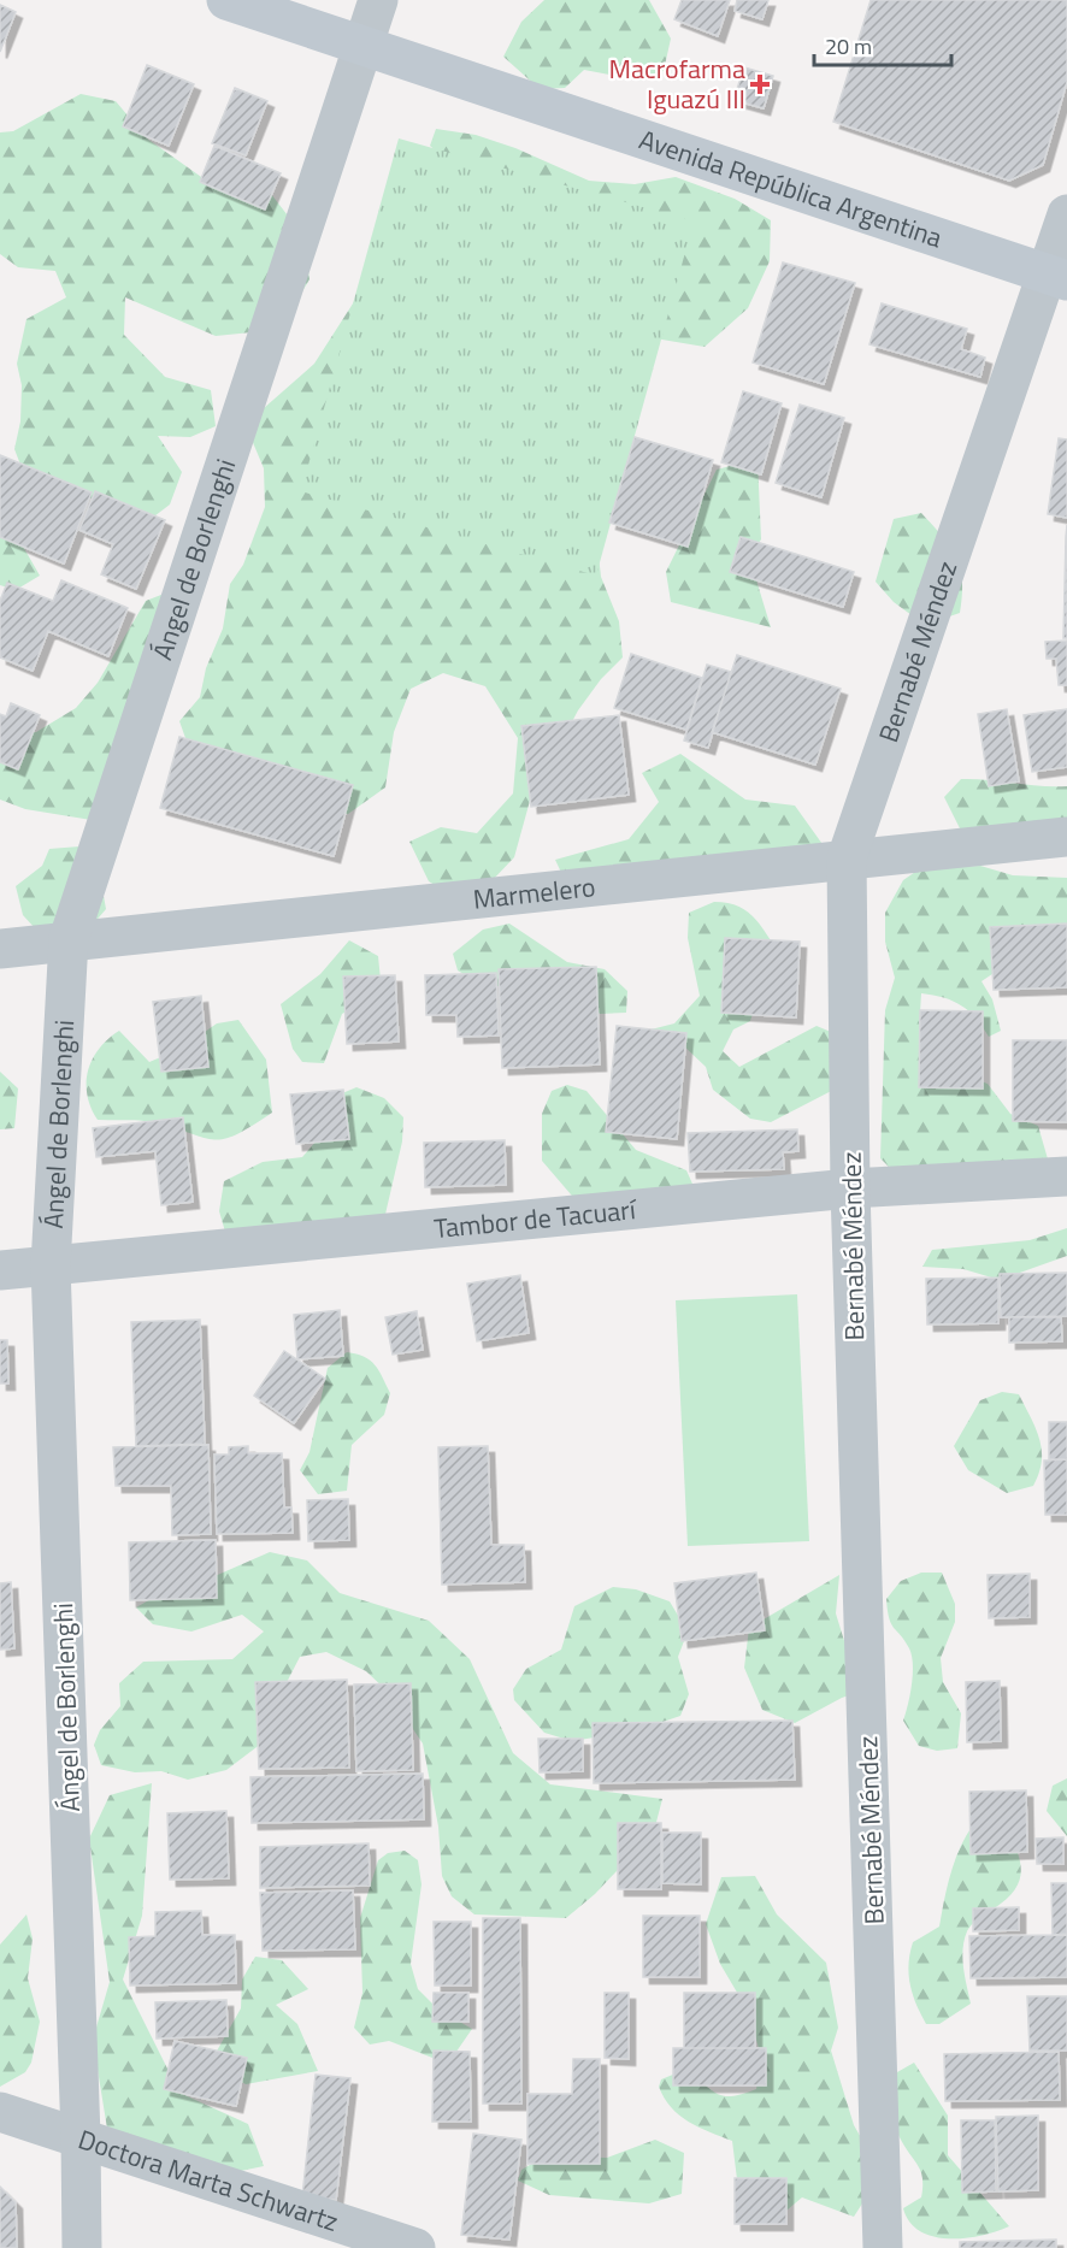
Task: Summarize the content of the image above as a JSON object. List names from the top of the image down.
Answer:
{
  "streets": {
    "main road": ["Avenida República Argentina"],
    "street": [
      "Ángel de Borlenghi",
      "Bernabé Méndez",
      "Marmelero",
      "Tambor de Tacuarí",
      "Doctora Marta Schwartz"
    ]
  },
  "crossings": [
    ["Avenida República Argentina", "Ángel de Borlenghi"],
    ["Avenida República Argentina", "Bernabé Méndez"],
    ["Ángel de Borlenghi", "Marmelero"],
    ["Ángel de Borlenghi", "Tambor de Tacuarí"],
    ["Ángel de Borlenghi", "Doctora Marta Schwartz"],
    ["Bernabé Méndez", "Marmelero"],
    ["Bernabé Méndez", "Tambor de Tacuarí"]
  ],
  "places": {
    "health": ["Macrofarma Iguazú III"]
  },
  "scale_bar": "20 m"
}
